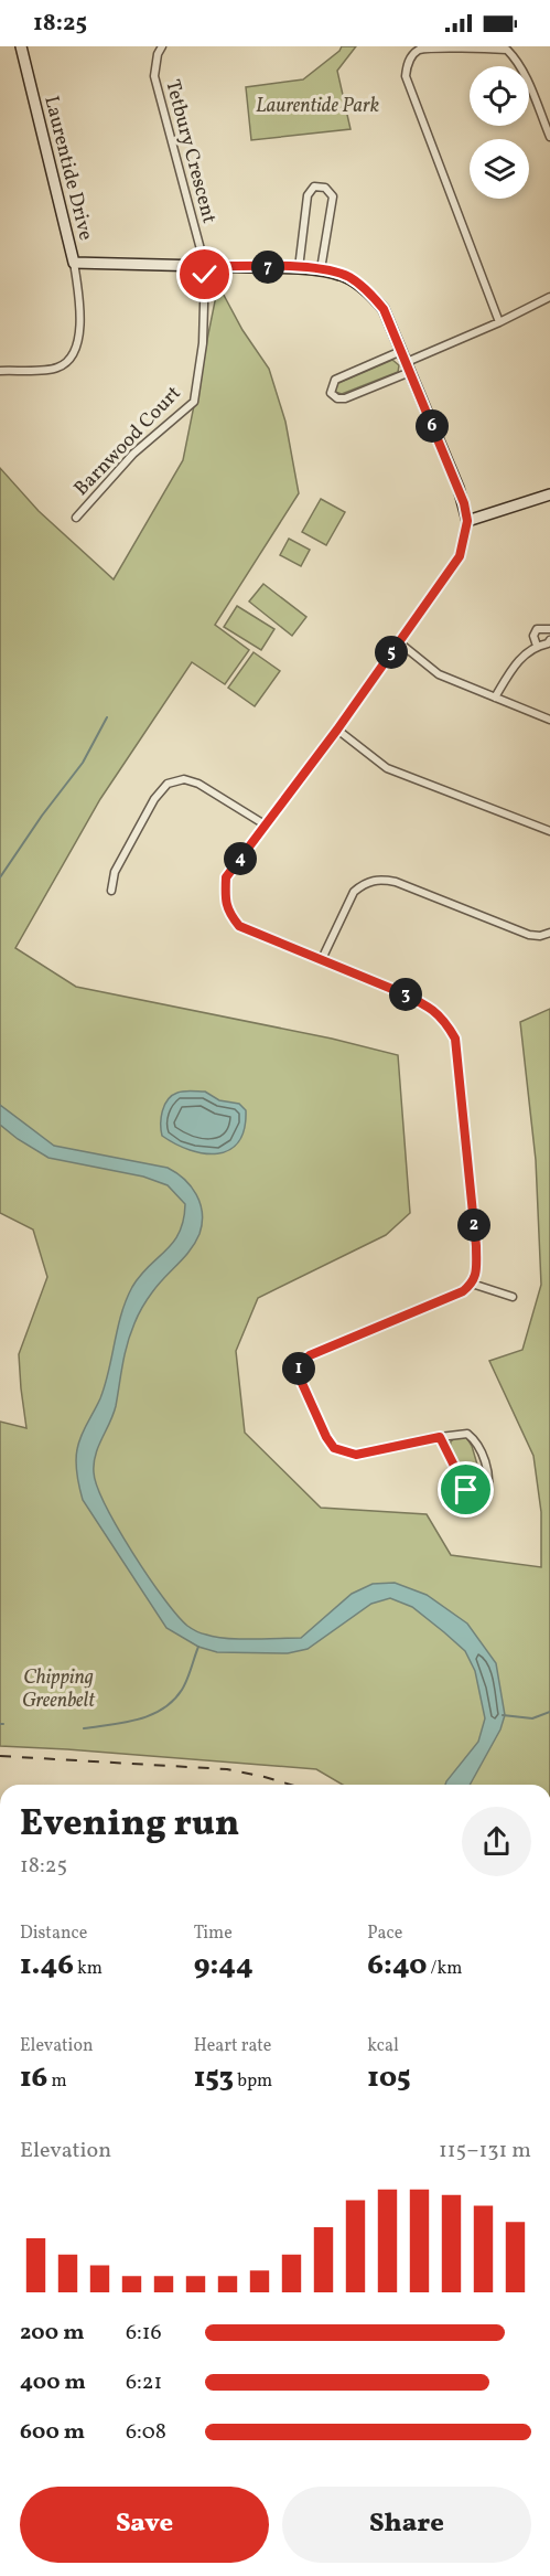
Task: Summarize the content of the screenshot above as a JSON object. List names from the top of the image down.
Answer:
{
  "streets": {
    "street": ["Tetbury Crescent", "Laurentide Drive", "Barnwood Court"]
  },
  "crossings": [
    ["Tetbury Crescent", "Laurentide Drive"],
    ["Tetbury Crescent", "Barnwood Court"],
    ["Laurentide Drive", "Barnwood Court"]
  ],
  "parks": ["Laurentide Park", "Chipping Greenbelt"],
  "page": {
    "status": "18:25",
    "pins": [
      "7",
      "6",
      "5",
      "4",
      "3",
      "2",
      "1"
    ],
    "heading": ["Evening run", "18:25"],
    "stats": [
      ["Distance", "1.46 km"],
      ["Time", "9:44"],
      ["Pace", "6:40 /km"],
      ["Elevation", "16 m"],
      ["Heart rate", "153 bpm"],
      ["kcal", "105"]
    ],
    "chart": ["Elevation", "115–131 m"],
    "list": [
      {
        "name": "200 m",
        "note": "6:16"
      },
      {
        "name": "400 m",
        "note": "6:21"
      },
      {
        "name": "600 m",
        "note": "6:08"
      }
    ],
    "buttons": ["Save", "Share"]
  }
}
